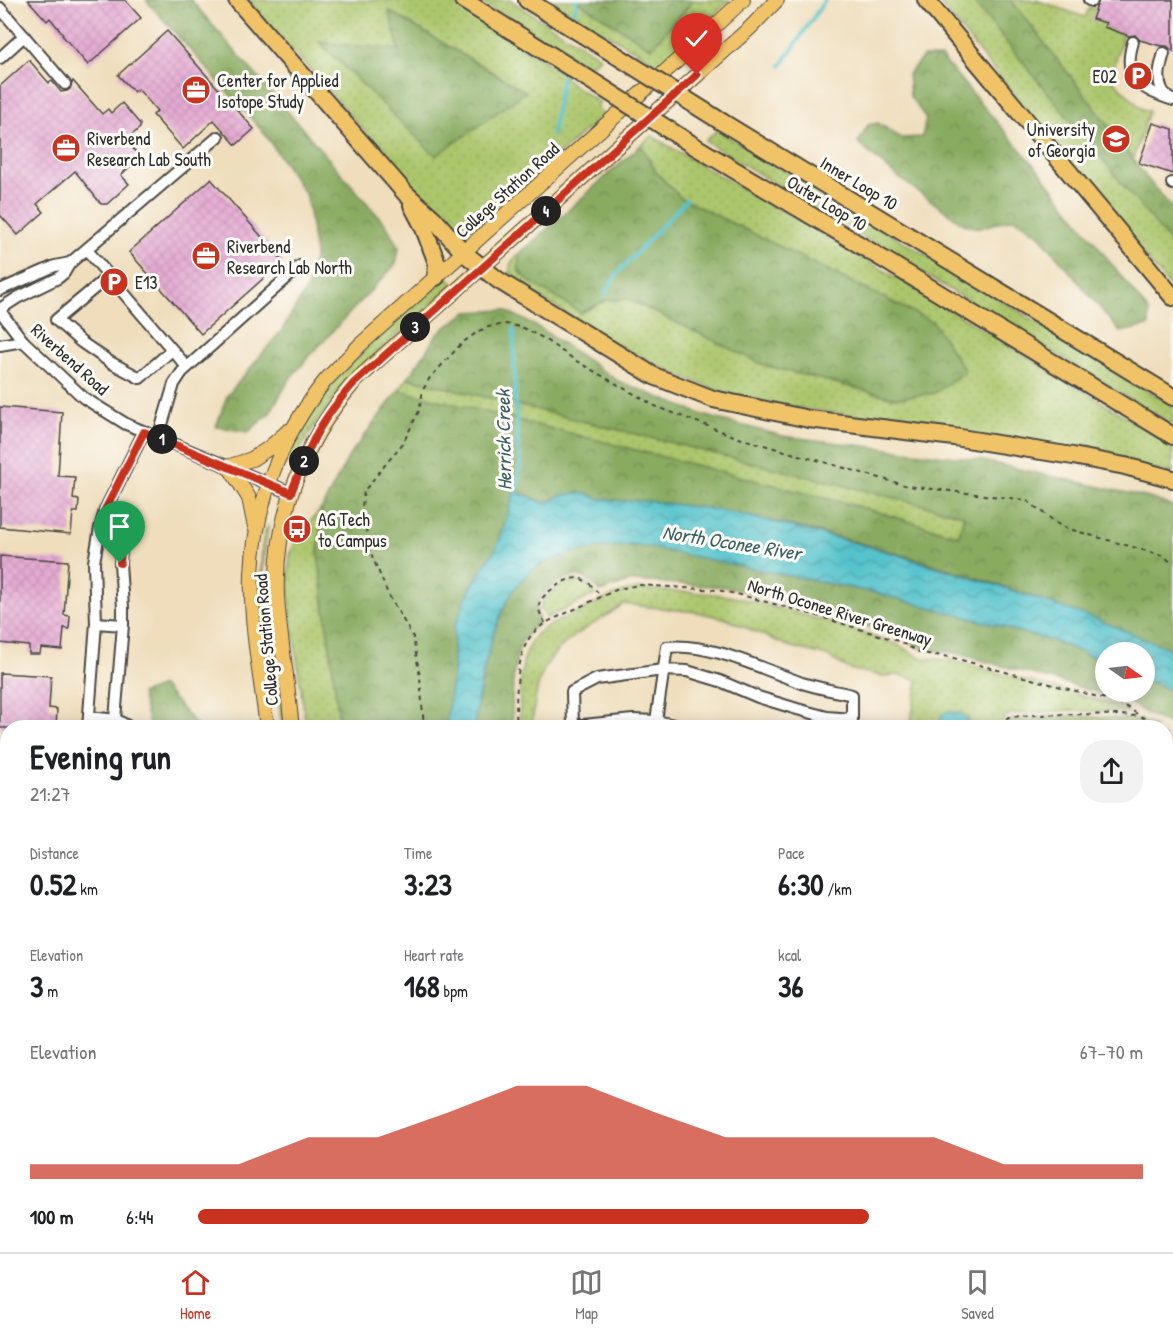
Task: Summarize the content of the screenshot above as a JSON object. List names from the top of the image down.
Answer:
{
  "streets": {
    "highway": ["Inner Loop 10", "Outer Loop 10"],
    "main road": ["College Station Road"],
    "street": ["Riverbend Road"],
    "path": ["North Oconee River Greenway"]
  },
  "crossings": [
    ["College Station Road", "Riverbend Road"]
  ],
  "water": ["Herrick Creek", "North Oconee River"],
  "places": {
    "parking": ["E02", "E13"],
    "office": ["Center for Applied Isotope Study", "Riverbend Research Lab South", "Riverbend Research Lab North"],
    "school or university": ["University of Georgia"],
    "bus stop": ["AG Tech to Campus"]
  },
  "north": "right",
  "page": {
    "pins": [
      "4",
      "3",
      "1",
      "2"
    ],
    "heading": ["Evening run", "21:27"],
    "stats": [
      ["Distance", "0.52 km"],
      ["Time", "3:23"],
      ["Pace", "6:30 /km"],
      ["Elevation", "3 m"],
      ["Heart rate", "168 bpm"],
      ["kcal", "36"]
    ],
    "chart": ["Elevation", "67–70 m"],
    "list": [
      {
        "name": "100 m",
        "note": "6:44"
      }
    ],
    "tabs": ["Home", "Map", "Saved"]
  }
}
